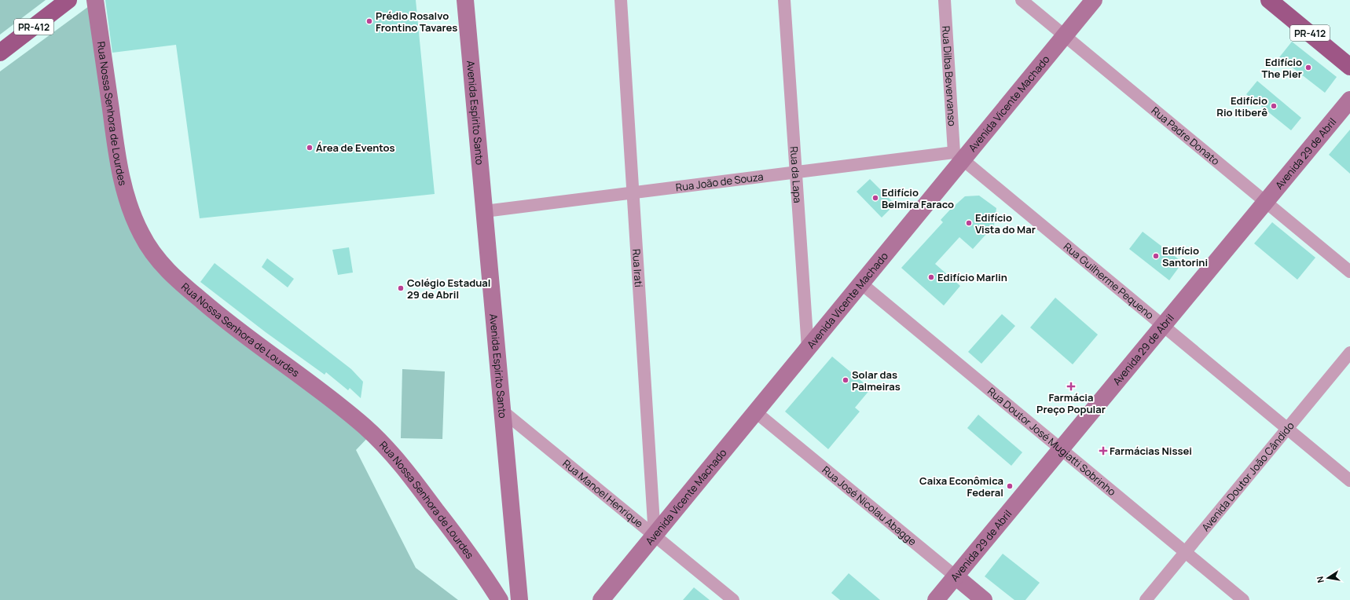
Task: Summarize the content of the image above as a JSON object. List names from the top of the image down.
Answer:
{
  "streets": {
    "main road": [
      "PR-412",
      "Avenida Vicente Machado",
      "Avenida Espírito Santo",
      "Rua Nossa Senhora de Lourdes",
      "Avenida 29 de Abril",
      "Rua José Nicolau Abagge"
    ],
    "street": [
      "Rua Dilba Bevervanso",
      "Rua Padre Donato",
      "Rua da Lapa",
      "Rua João de Souza",
      "Rua Irati",
      "Rua Guilherme Pequeno",
      "Rua Doutor José Mugiatti Sobrinho",
      "Avenida Doutor João Cândido",
      "Rua Manoel Henrique"
    ]
  },
  "crossings": [
    ["Rua Dilba Bevervanso", "Avenida Vicente Machado"],
    ["Rua Dilba Bevervanso", "Rua João de Souza"],
    ["Rua Dilba Bevervanso", "Rua Guilherme Pequeno"],
    ["Avenida Vicente Machado", "Rua Padre Donato"],
    ["Avenida Vicente Machado", "Rua da Lapa"],
    ["Avenida Vicente Machado", "Rua João de Souza"],
    ["Avenida Vicente Machado", "Rua Irati"],
    ["Avenida Vicente Machado", "Rua Guilherme Pequeno"],
    ["Avenida Vicente Machado", "Rua Doutor José Mugiatti Sobrinho"],
    ["Avenida Vicente Machado", "Rua Manoel Henrique"],
    ["Avenida Vicente Machado", "Rua José Nicolau Abagge"],
    ["Avenida Espírito Santo", "Rua João de Souza"],
    ["Avenida Espírito Santo", "Rua Manoel Henrique"],
    ["Rua Padre Donato", "Avenida 29 de Abril"],
    ["Avenida 29 de Abril", "Rua Guilherme Pequeno"],
    ["Avenida 29 de Abril", "Rua Doutor José Mugiatti Sobrinho"],
    ["Avenida 29 de Abril", "Rua José Nicolau Abagge"],
    ["Rua da Lapa", "Rua João de Souza"],
    ["Rua João de Souza", "Rua Irati"],
    ["Rua João de Souza", "Rua Guilherme Pequeno"],
    ["Rua Irati", "Rua Manoel Henrique"],
    ["Rua Guilherme Pequeno", "Avenida Doutor João Cândido"],
    ["Rua Doutor José Mugiatti Sobrinho", "Avenida Doutor João Cândido"]
  ],
  "places": {
    "other": [
      "Prédio Rosalvo Frontino Tavares",
      "Edifício The Pier",
      "Edifício Rio Itiberê",
      "Área de Eventos",
      "Edifício Belmira Faraco",
      "Edifício Vista do Mar",
      "Edifício Santorini",
      "Edifício Marlin",
      "Colégio Estadual 29 de Abril",
      "Solar das Palmeiras",
      "Caixa Econômica Federal"
    ],
    "health": ["Farmácia Preço Popular", "Farmácias Nissei"]
  },
  "north": "left"
}
